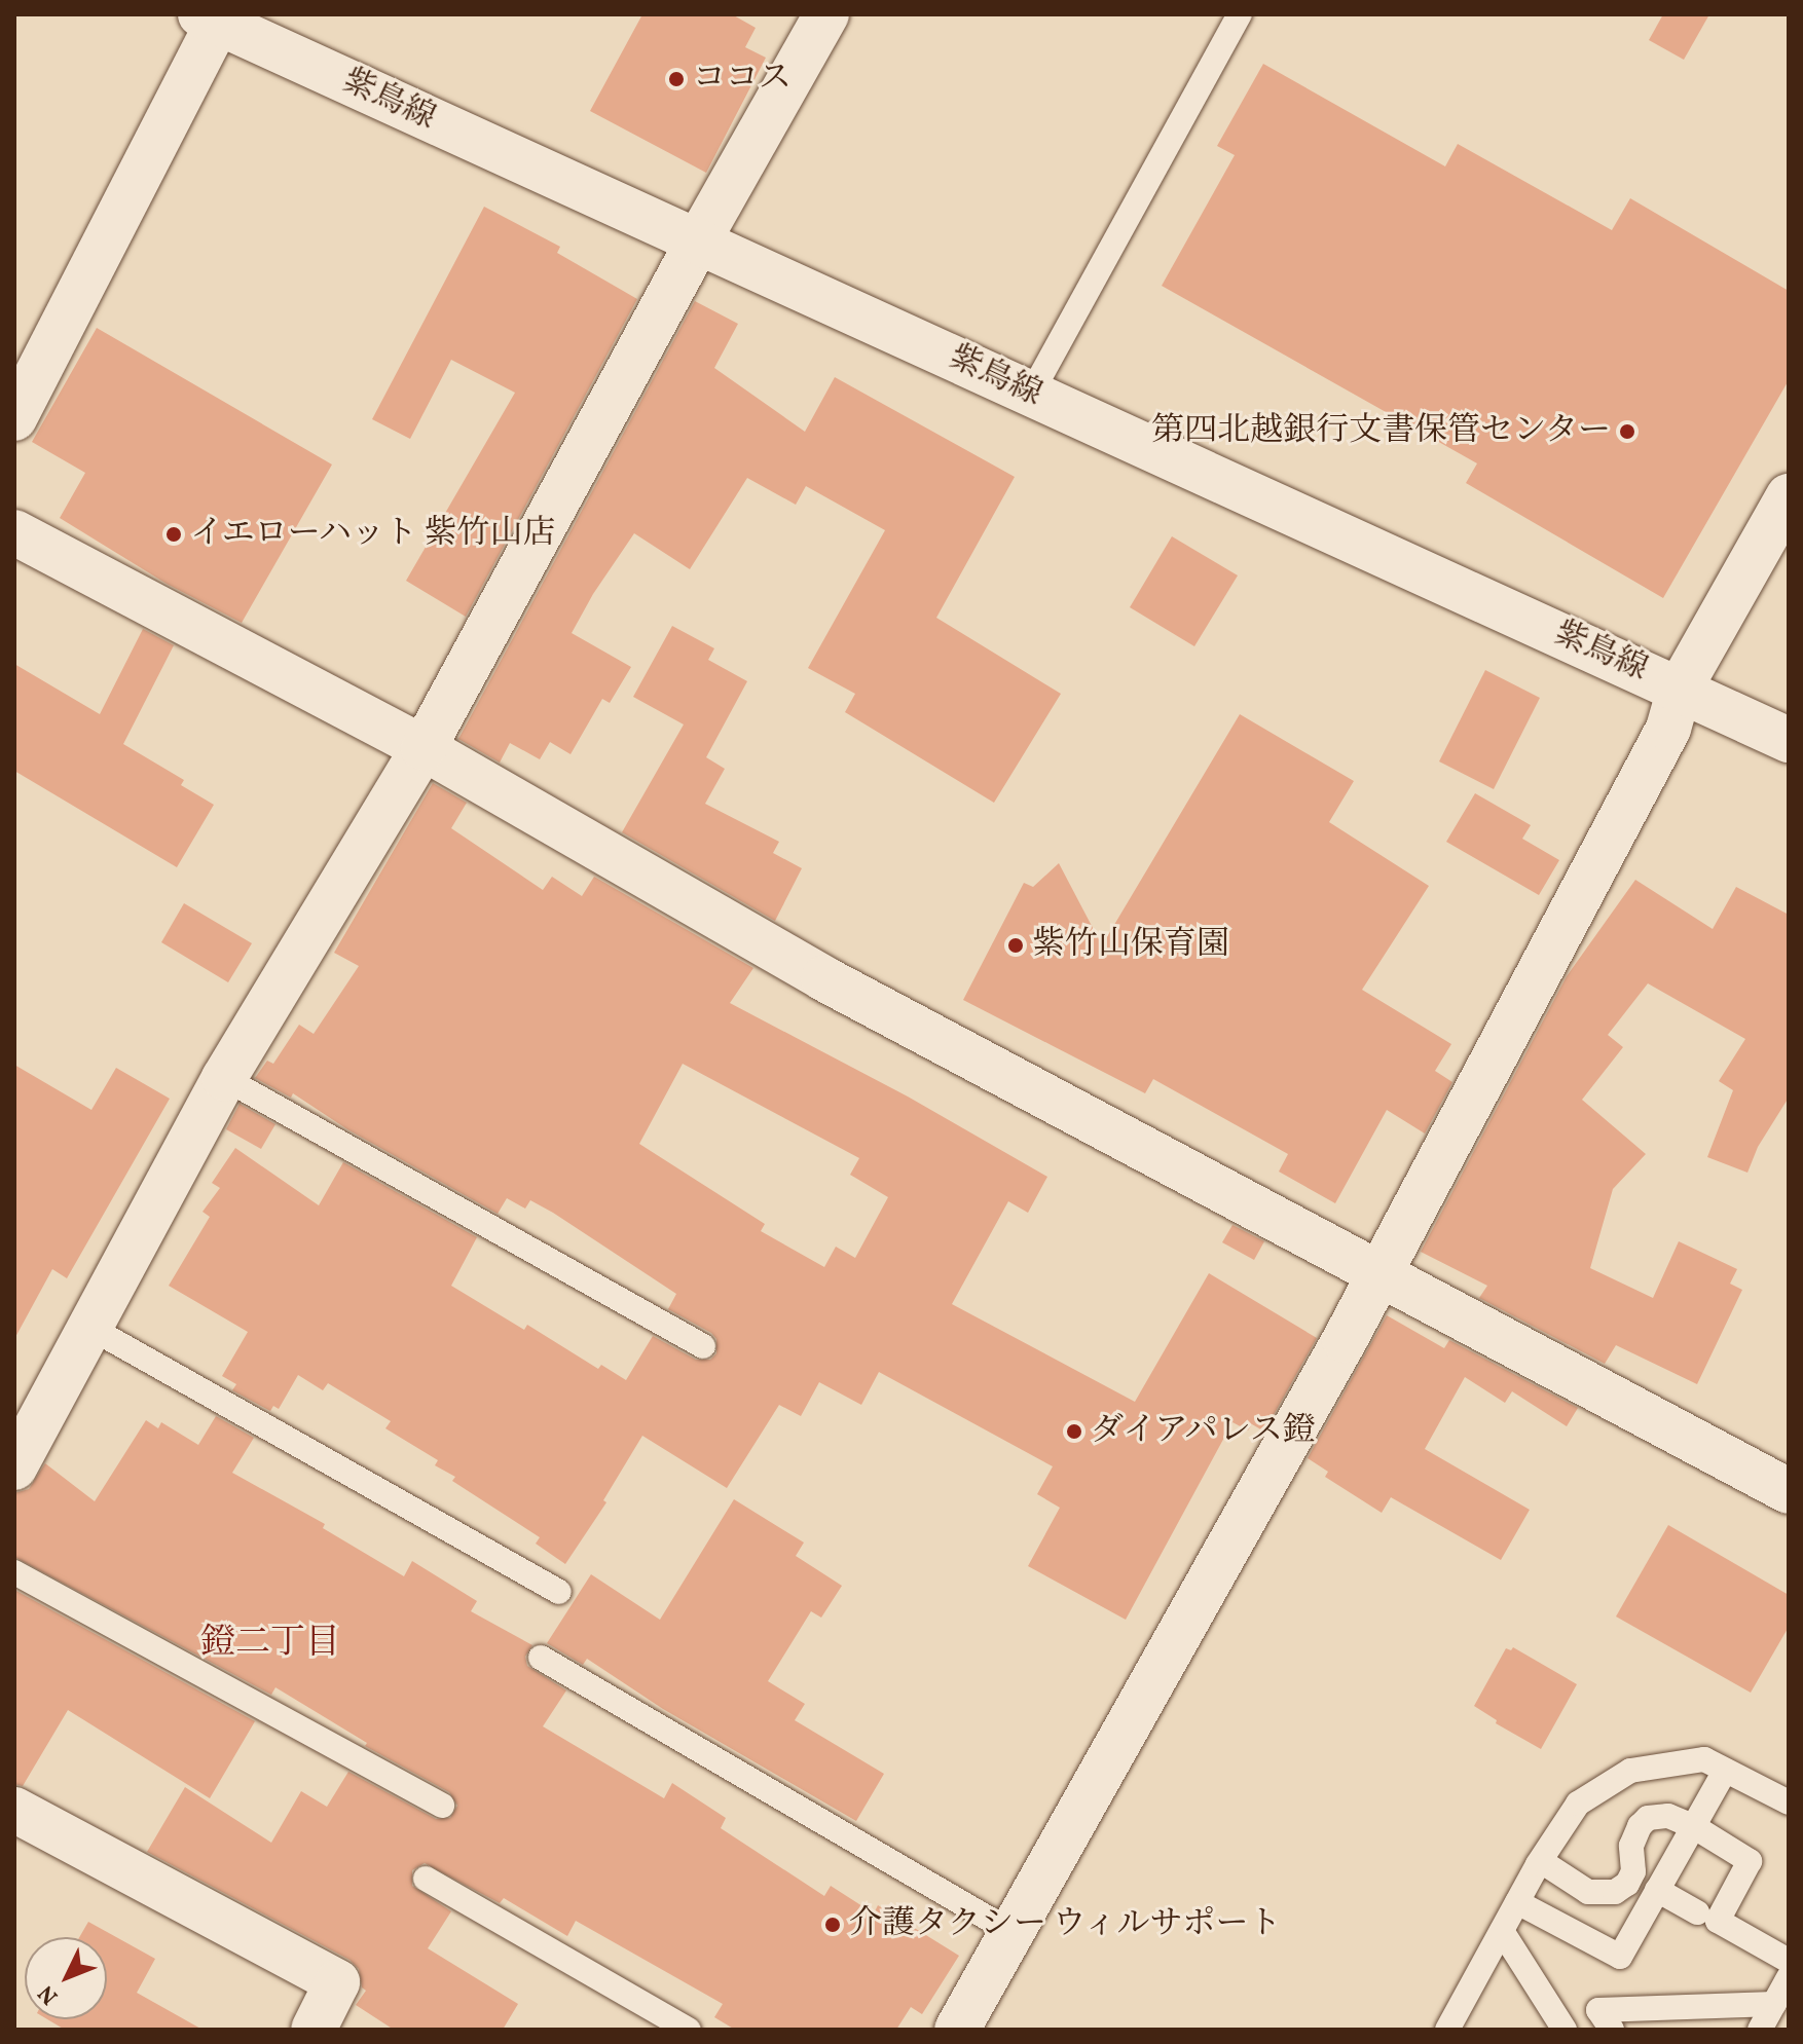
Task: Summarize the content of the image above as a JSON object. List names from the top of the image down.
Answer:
{
  "streets": {
    "street": ["紫鳥線"]
  },
  "districts": ["鐙二丁目"],
  "places": [
    "ココス",
    "第四北越銀行文書保管センター",
    "イエローハット 紫竹山店",
    "紫竹山保育園",
    "ダイアパレス鐙",
    "介護タクシー ウィルサポート"
  ],
  "north": "bottom left"
}
